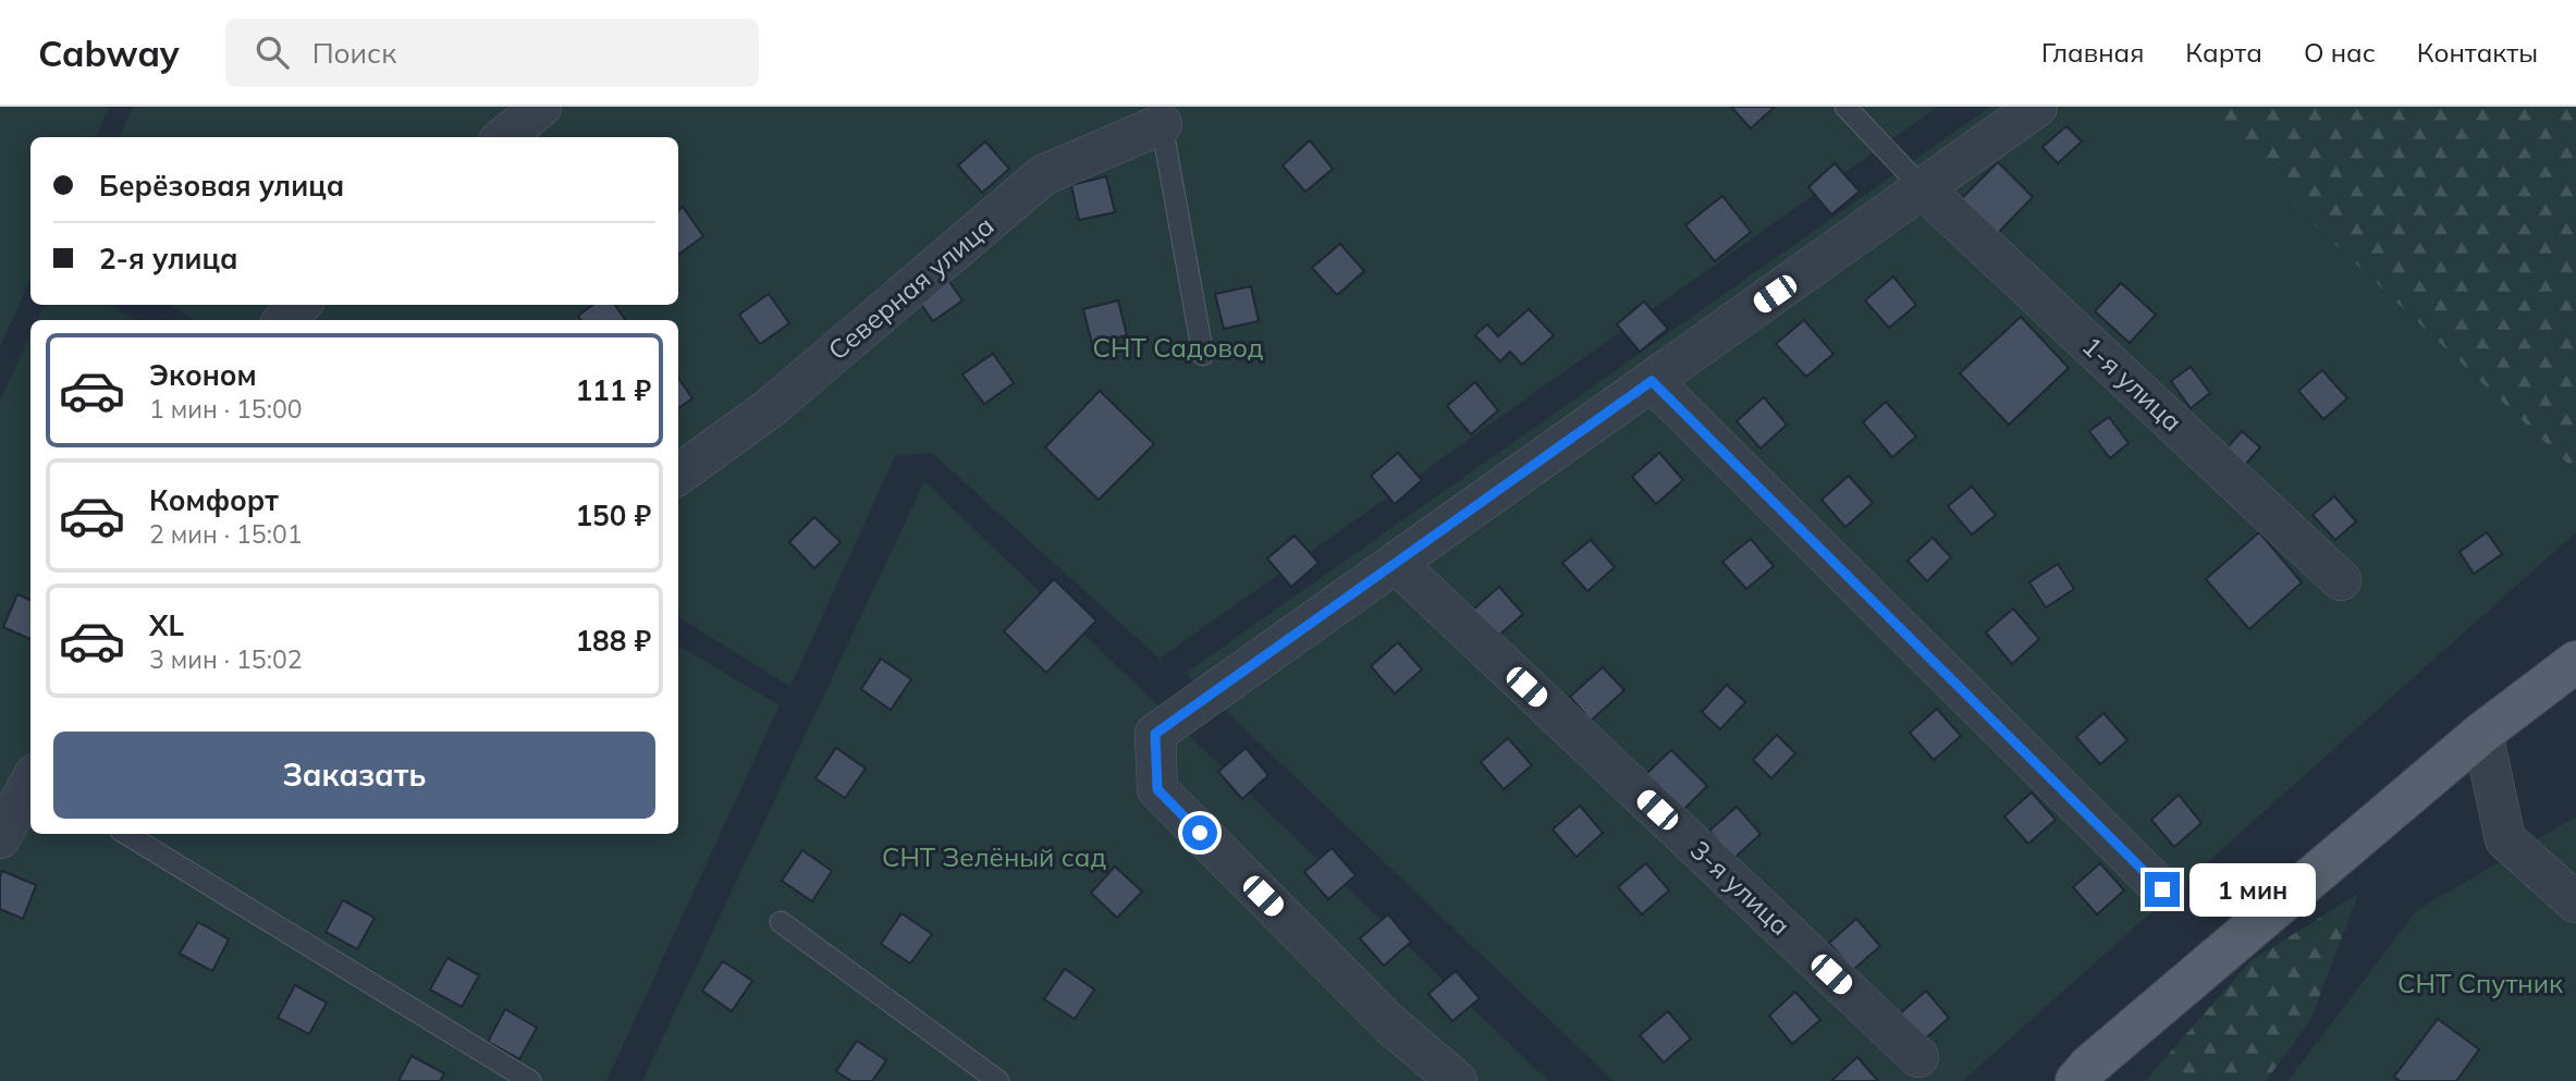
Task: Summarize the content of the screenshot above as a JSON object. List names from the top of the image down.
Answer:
{
  "streets": {
    "street": ["Северная улица", "1-я улица", "3-я улица"]
  },
  "parks": ["СНТ Садовод", "СНТ Зелёный сад", "СНТ Спутник"],
  "page": {
    "header": "Cabway",
    "search": "Поиск",
    "nav": [
      "Главная",
      "Карта",
      "О нас",
      "Контакты"
    ],
    "banner": ["Берёзовая улица", "2-я улица"],
    "list": [
      {
        "name": "Эконом",
        "note": "1 мин · 15:00",
        "value": "111 ₽"
      },
      {
        "name": "Комфорт",
        "note": "2 мин · 15:01",
        "value": "150 ₽"
      },
      {
        "name": "XL",
        "note": "3 мин · 15:02",
        "value": "188 ₽"
      }
    ],
    "buttons": "Заказать",
    "bubble": "1 мин"
  }
}
